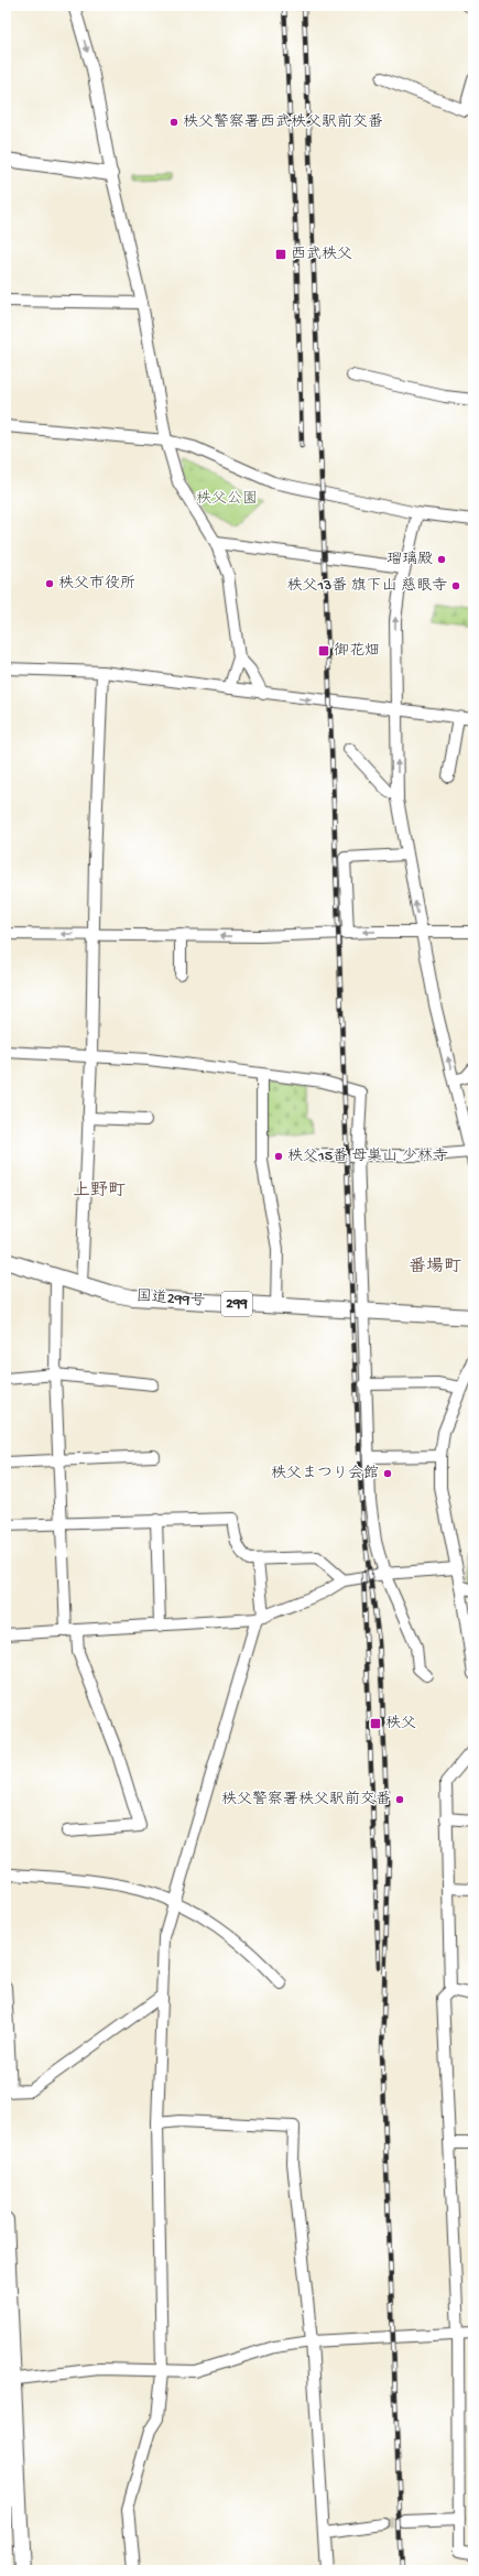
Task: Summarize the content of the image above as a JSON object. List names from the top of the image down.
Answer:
{
  "streets": {
    "highway": ["国道299号", "299"]
  },
  "districts": ["上野町", "番場町"],
  "parks": ["秩父公園"],
  "places": {
    "other": [
      "秩父警察署西武秩父駅前交番",
      "瑠璃殿",
      "秩父市役所",
      "秩父13番 旗下山 慈眼寺",
      "秩父15番 母巣山 少林寺",
      "秩父まつり会館",
      "秩父警察署秩父駅前交番"
    ],
    "transit": ["西武秩父", "御花畑", "秩父"]
  }
}
